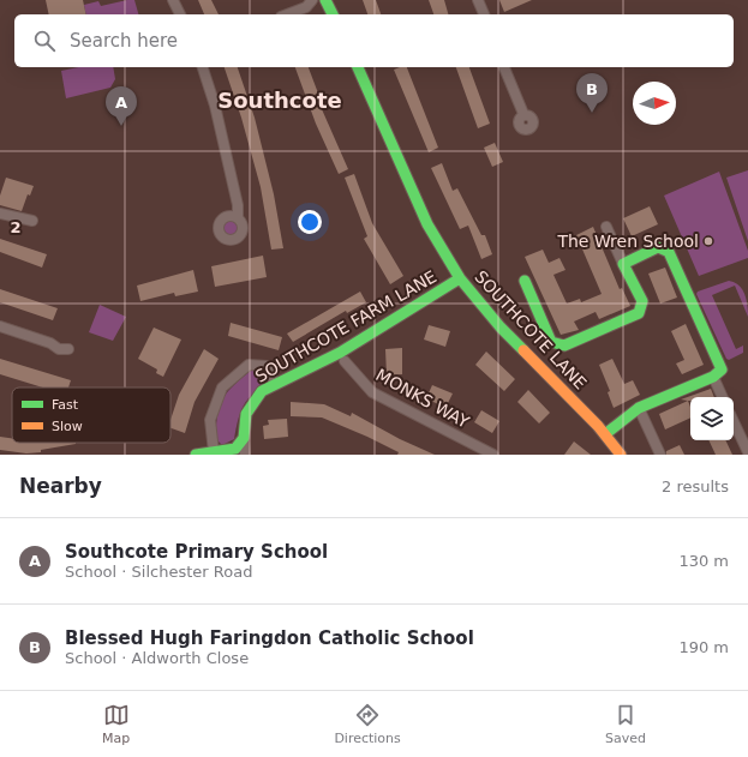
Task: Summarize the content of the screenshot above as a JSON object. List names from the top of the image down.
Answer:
{
  "streets": {
    "street": ["SOUTHCOTE FARM LANE", "SOUTHCOTE LANE", "MONKS WAY"]
  },
  "crossings": [
    ["SOUTHCOTE FARM LANE", "SOUTHCOTE LANE"]
  ],
  "districts": ["Southcote"],
  "places": ["The Wren School"],
  "legend": ["Fast", "Slow"],
  "north": "right",
  "page": {
    "search": "Search here",
    "pins": ["B", "A"],
    "heading": ["Nearby", "2 results"],
    "list": [
      {
        "mark": "A",
        "name": "Southcote Primary School",
        "note": "School · Silchester Road",
        "value": "130 m"
      },
      {
        "mark": "B",
        "name": "Blessed Hugh Faringdon Catholic School",
        "note": "School · Aldworth Close",
        "value": "190 m"
      }
    ],
    "nav": ["Map", "Directions", "Saved"]
  },
  "grid": {
    "rows": ["2"]
  }
}
